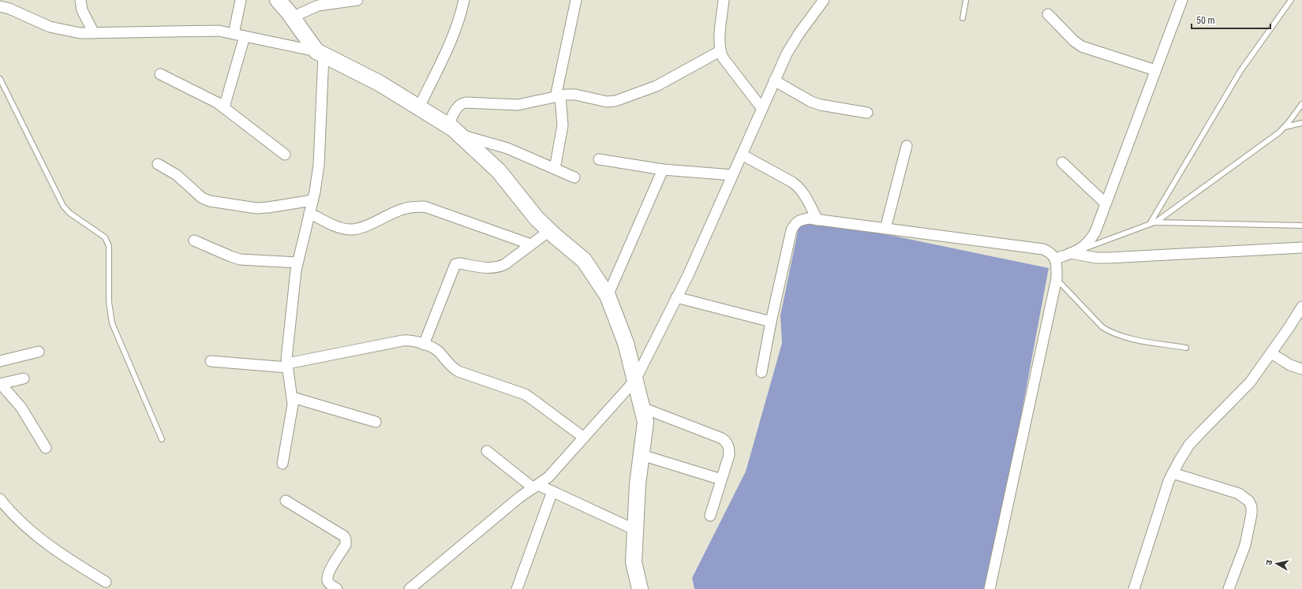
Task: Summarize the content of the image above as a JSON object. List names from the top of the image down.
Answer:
{
  "scale_bar": "50 m",
  "north": "left"
}
